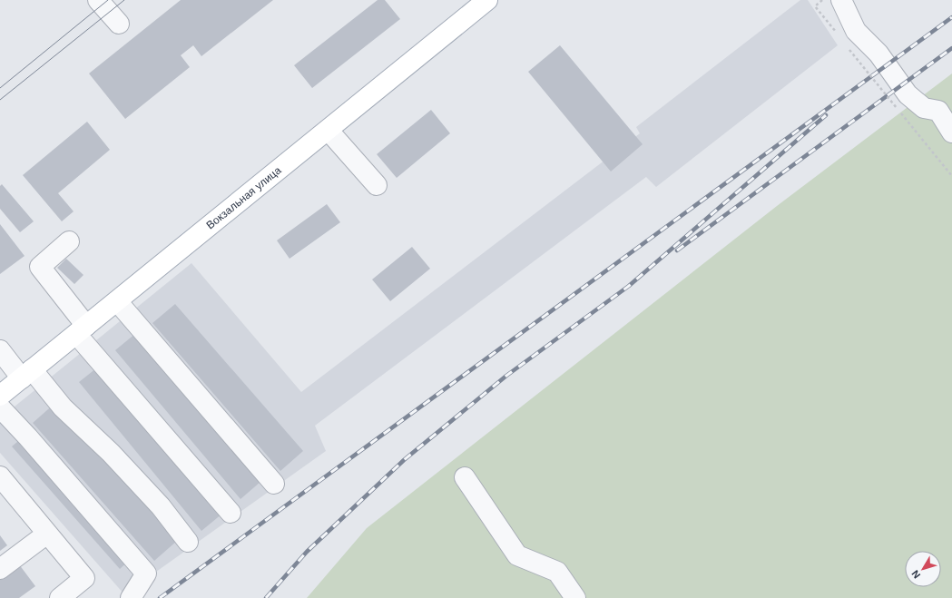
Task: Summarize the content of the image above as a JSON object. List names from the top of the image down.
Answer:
{
  "streets": {
    "main road": ["Вокзальная улица"]
  },
  "north": "bottom left"
}
